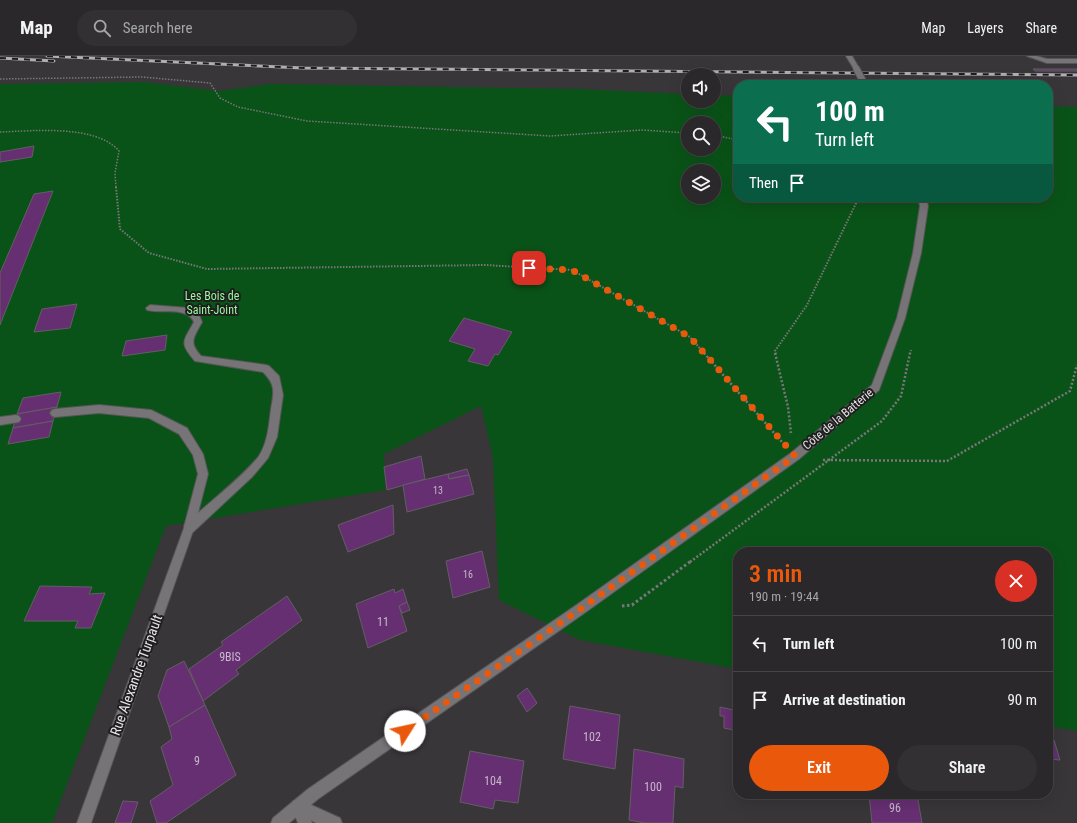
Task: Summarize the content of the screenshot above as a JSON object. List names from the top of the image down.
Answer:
{
  "streets": {
    "main road": ["Côte de la Batterie", "Rue Alexandre Turpault"]
  },
  "parks": ["Les Bois de Saint-Joint"],
  "house_numbers": [
    "13",
    "16",
    "11",
    "9BIS",
    "102",
    "9",
    "104",
    "100",
    "96"
  ],
  "page": {
    "header": "Map",
    "search": "Search here",
    "nav": ["Map", "Layers", "Share"],
    "turn": ["100 m", "Turn left"],
    "then": "Then",
    "heading": ["3 min", "190 m · 19:44"],
    "list": [
      {
        "name": "Turn left",
        "value": "100 m"
      },
      {
        "name": "Arrive at destination",
        "value": "90 m"
      }
    ],
    "buttons": ["Exit", "Share"]
  }
}
